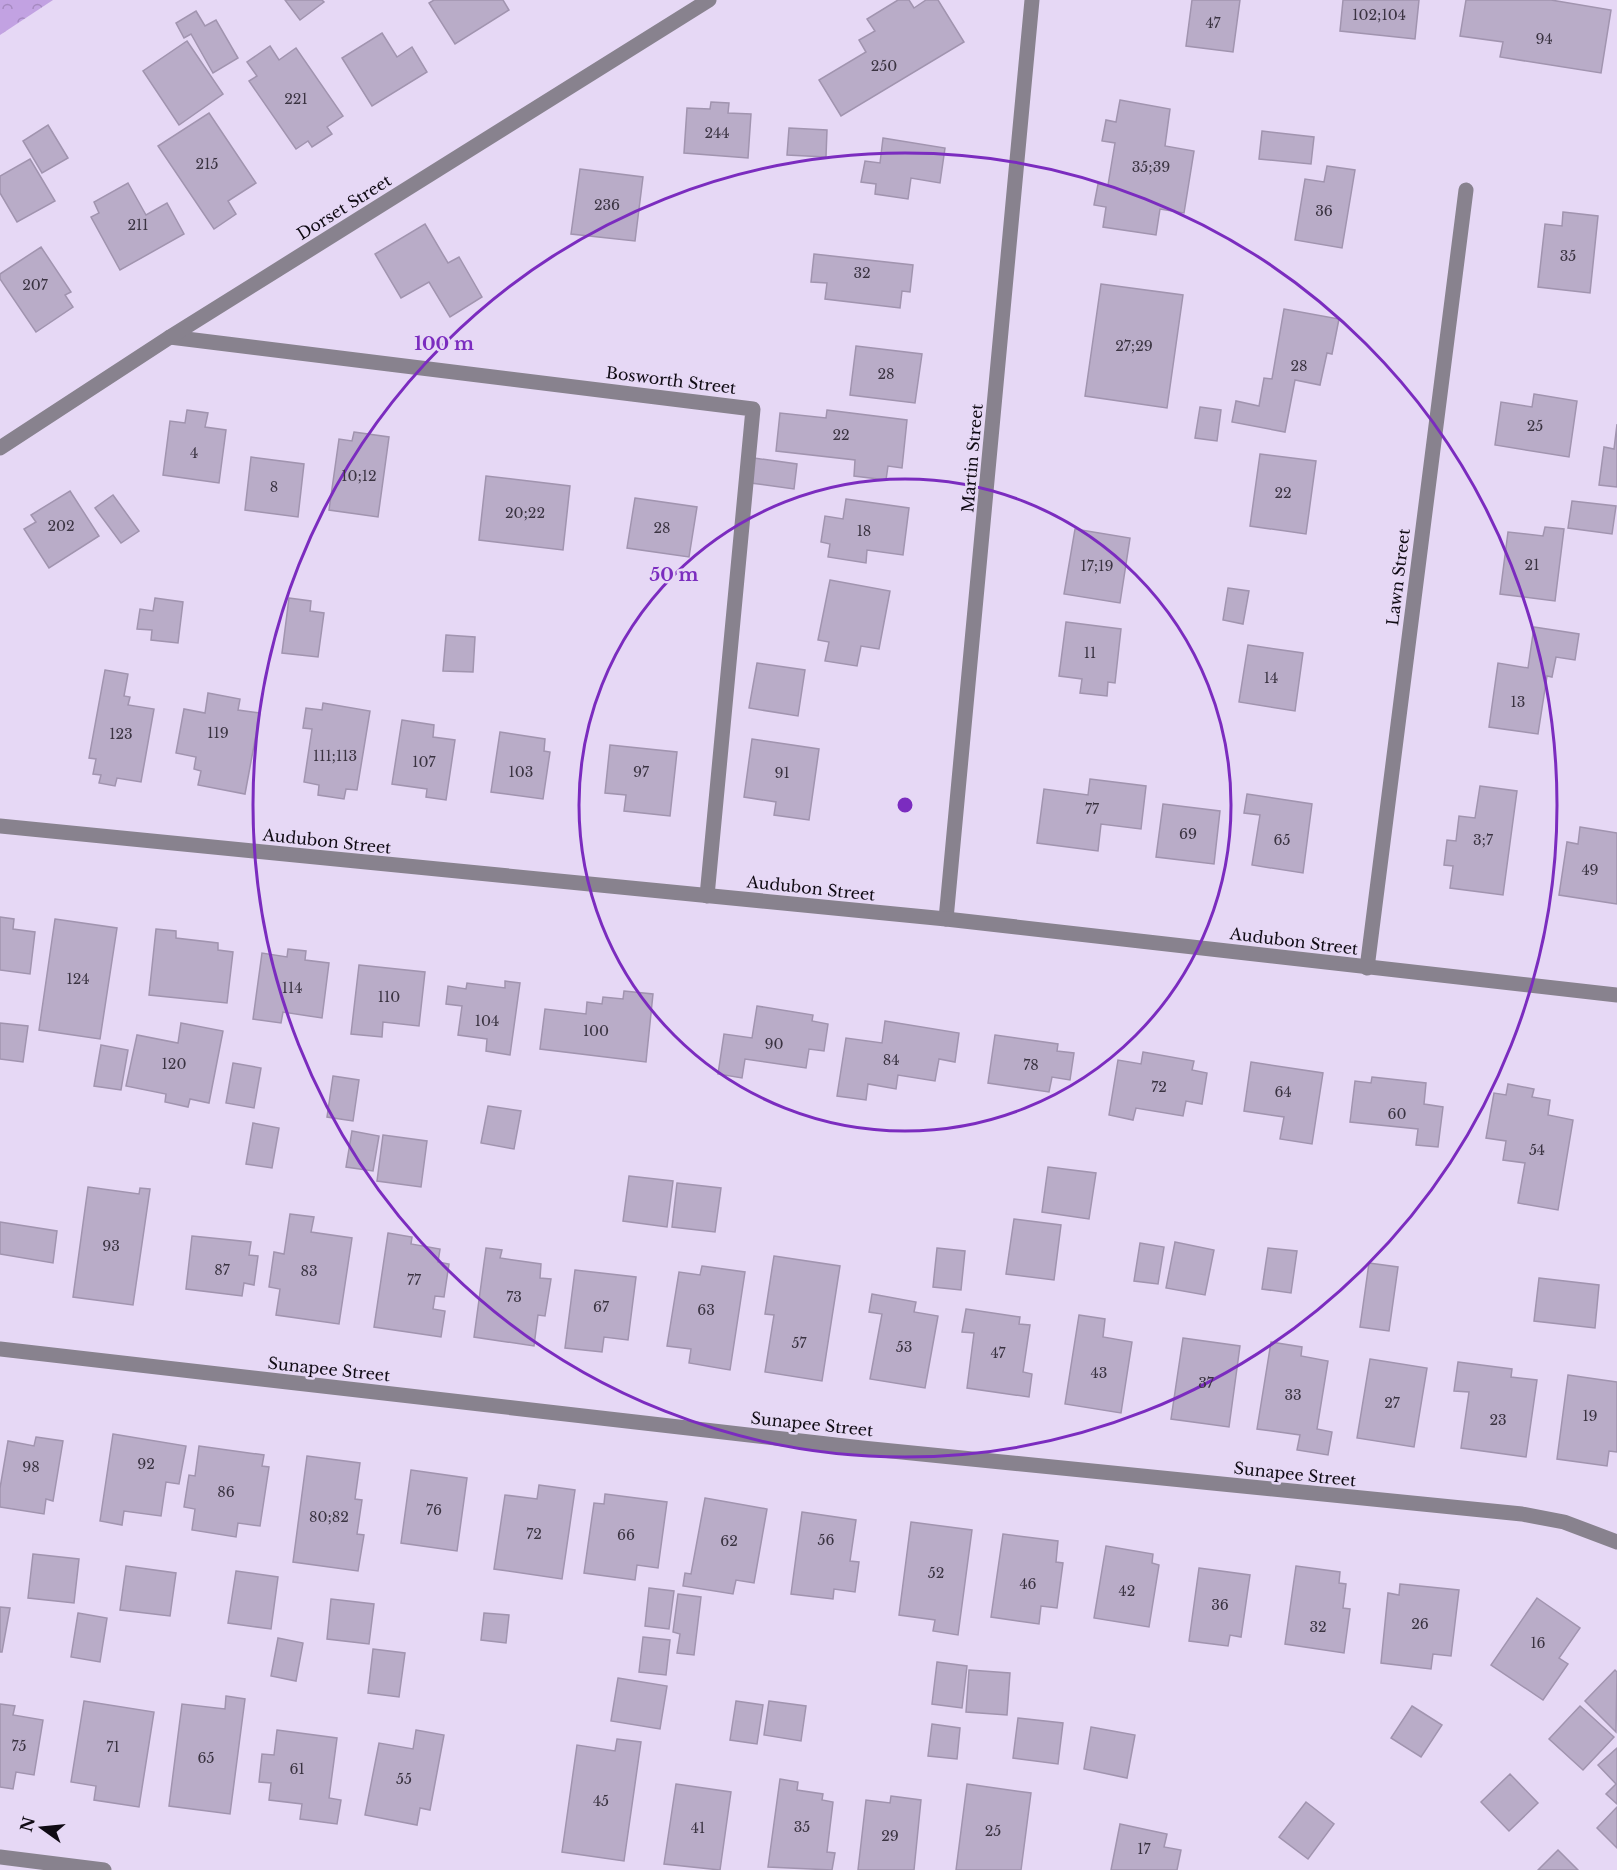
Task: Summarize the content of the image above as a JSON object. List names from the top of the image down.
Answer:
{
  "streets": {
    "street": [
      "Dorset Street",
      "Bosworth Street",
      "Martin Street",
      "Lawn Street",
      "Audubon Street",
      "Sunapee Street"
    ]
  },
  "crossings": [
    ["Dorset Street", "Bosworth Street"],
    ["Bosworth Street", "Audubon Street"],
    ["Martin Street", "Audubon Street"],
    ["Lawn Street", "Audubon Street"]
  ],
  "house_numbers": [
    "102;104",
    "47",
    "94",
    "250",
    "221",
    "244",
    "215",
    "35;39",
    "236",
    "36",
    "211",
    "35",
    "32",
    "207",
    "27;29",
    "28",
    "28",
    "25",
    "22",
    "4",
    "10;12",
    "8",
    "22",
    "20;22",
    "202",
    "28",
    "18",
    "21",
    "17;19",
    "11",
    "14",
    "13",
    "119",
    "123",
    "111;113",
    "107",
    "103",
    "97",
    "91",
    "77",
    "69",
    "65",
    "3;7",
    "49",
    "124",
    "114",
    "110",
    "104",
    "100",
    "90",
    "84",
    "120",
    "78",
    "72",
    "64",
    "60",
    "54",
    "93",
    "87",
    "83",
    "77",
    "73",
    "67",
    "63",
    "57",
    "53",
    "47",
    "43",
    "37",
    "33",
    "27",
    "19",
    "23",
    "92",
    "98",
    "86",
    "76",
    "80;82",
    "72",
    "66",
    "56",
    "62",
    "52",
    "46",
    "42",
    "36",
    "26",
    "32",
    "16",
    "75",
    "71",
    "65",
    "61",
    "55",
    "45",
    "35",
    "41",
    "25",
    "29",
    "17"
  ],
  "north": "left",
  "rings": ["100 m", "50 m"]
}
